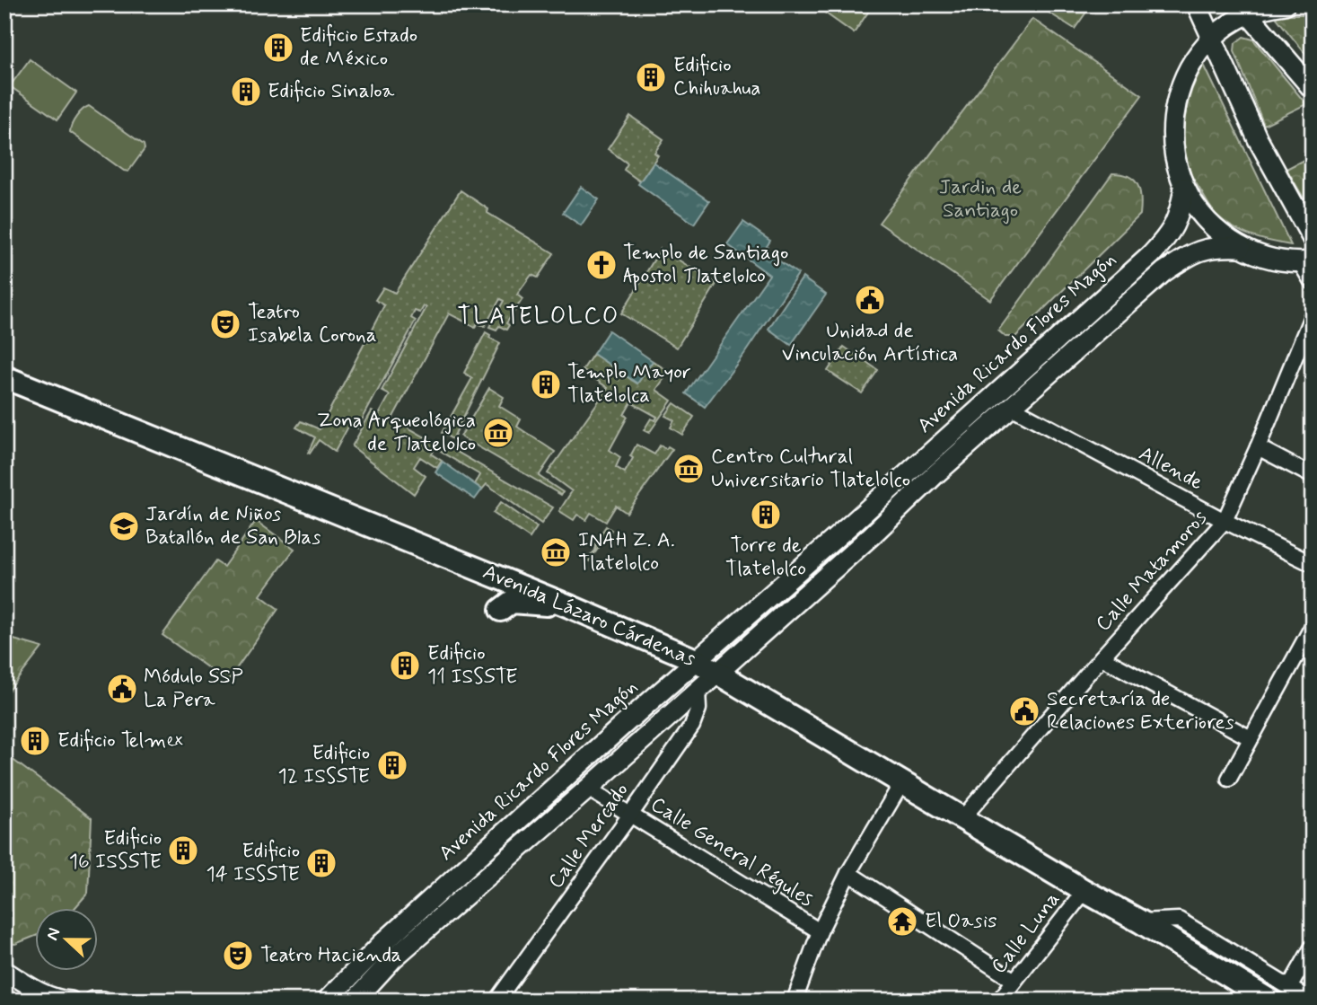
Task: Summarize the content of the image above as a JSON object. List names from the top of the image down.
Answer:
{
  "streets": {
    "main road": ["Avenida Ricardo Flores Magón", "Avenida Lázaro Cárdenas"],
    "street": [
      "Allende",
      "Calle Matamoros",
      "Calle Mercado",
      "Calle General Régules",
      "Calle Luna"
    ]
  },
  "crossings": [
    ["Avenida Ricardo Flores Magón", "Allende"],
    ["Avenida Ricardo Flores Magón", "Avenida Lázaro Cárdenas"],
    ["Avenida Ricardo Flores Magón", "Calle Mercado"],
    ["Avenida Ricardo Flores Magón", "Calle General Régules"],
    ["Allende", "Calle Matamoros"],
    ["Calle Matamoros", "Avenida Lázaro Cárdenas"],
    ["Avenida Lázaro Cárdenas", "Calle Luna"],
    ["Calle Mercado", "Calle General Régules"]
  ],
  "districts": ["TLATELOLCO"],
  "parks": ["Jardin de Santiago"],
  "places": {
    "building": [
      "Edificio Estado de México",
      "Edificio Chihuahua",
      "Edificio Sinaloa",
      "Templo Mayor Tlatelolca",
      "Torre de Tlatelolco",
      "Edificio 11 ISSSTE",
      "Edificio Telmex",
      "Edificio 12 ISSSTE",
      "Edificio 16 ISSSTE",
      "Edificio 14 ISSSTE"
    ],
    "church": ["Templo de Santiago Apostol Tlatelolco"],
    "public building": ["Unidad de Vinculación Artística", "Módulo SSP La Pera", "Secretaría de Relaciones Exteriores"],
    "theatre": ["Teatro Isabela Corona", "Teatro Hacienda"],
    "museum": ["Zona Arqueológica de Tlatelolco", "Centro Cultural Universitario Tlatelolco", "INAH Z. A. Tlatelolco"],
    "school or university": ["Jardín de Niños Batallón de San Blas"],
    "temple": ["El Oasis"]
  },
  "north": "left"
}
